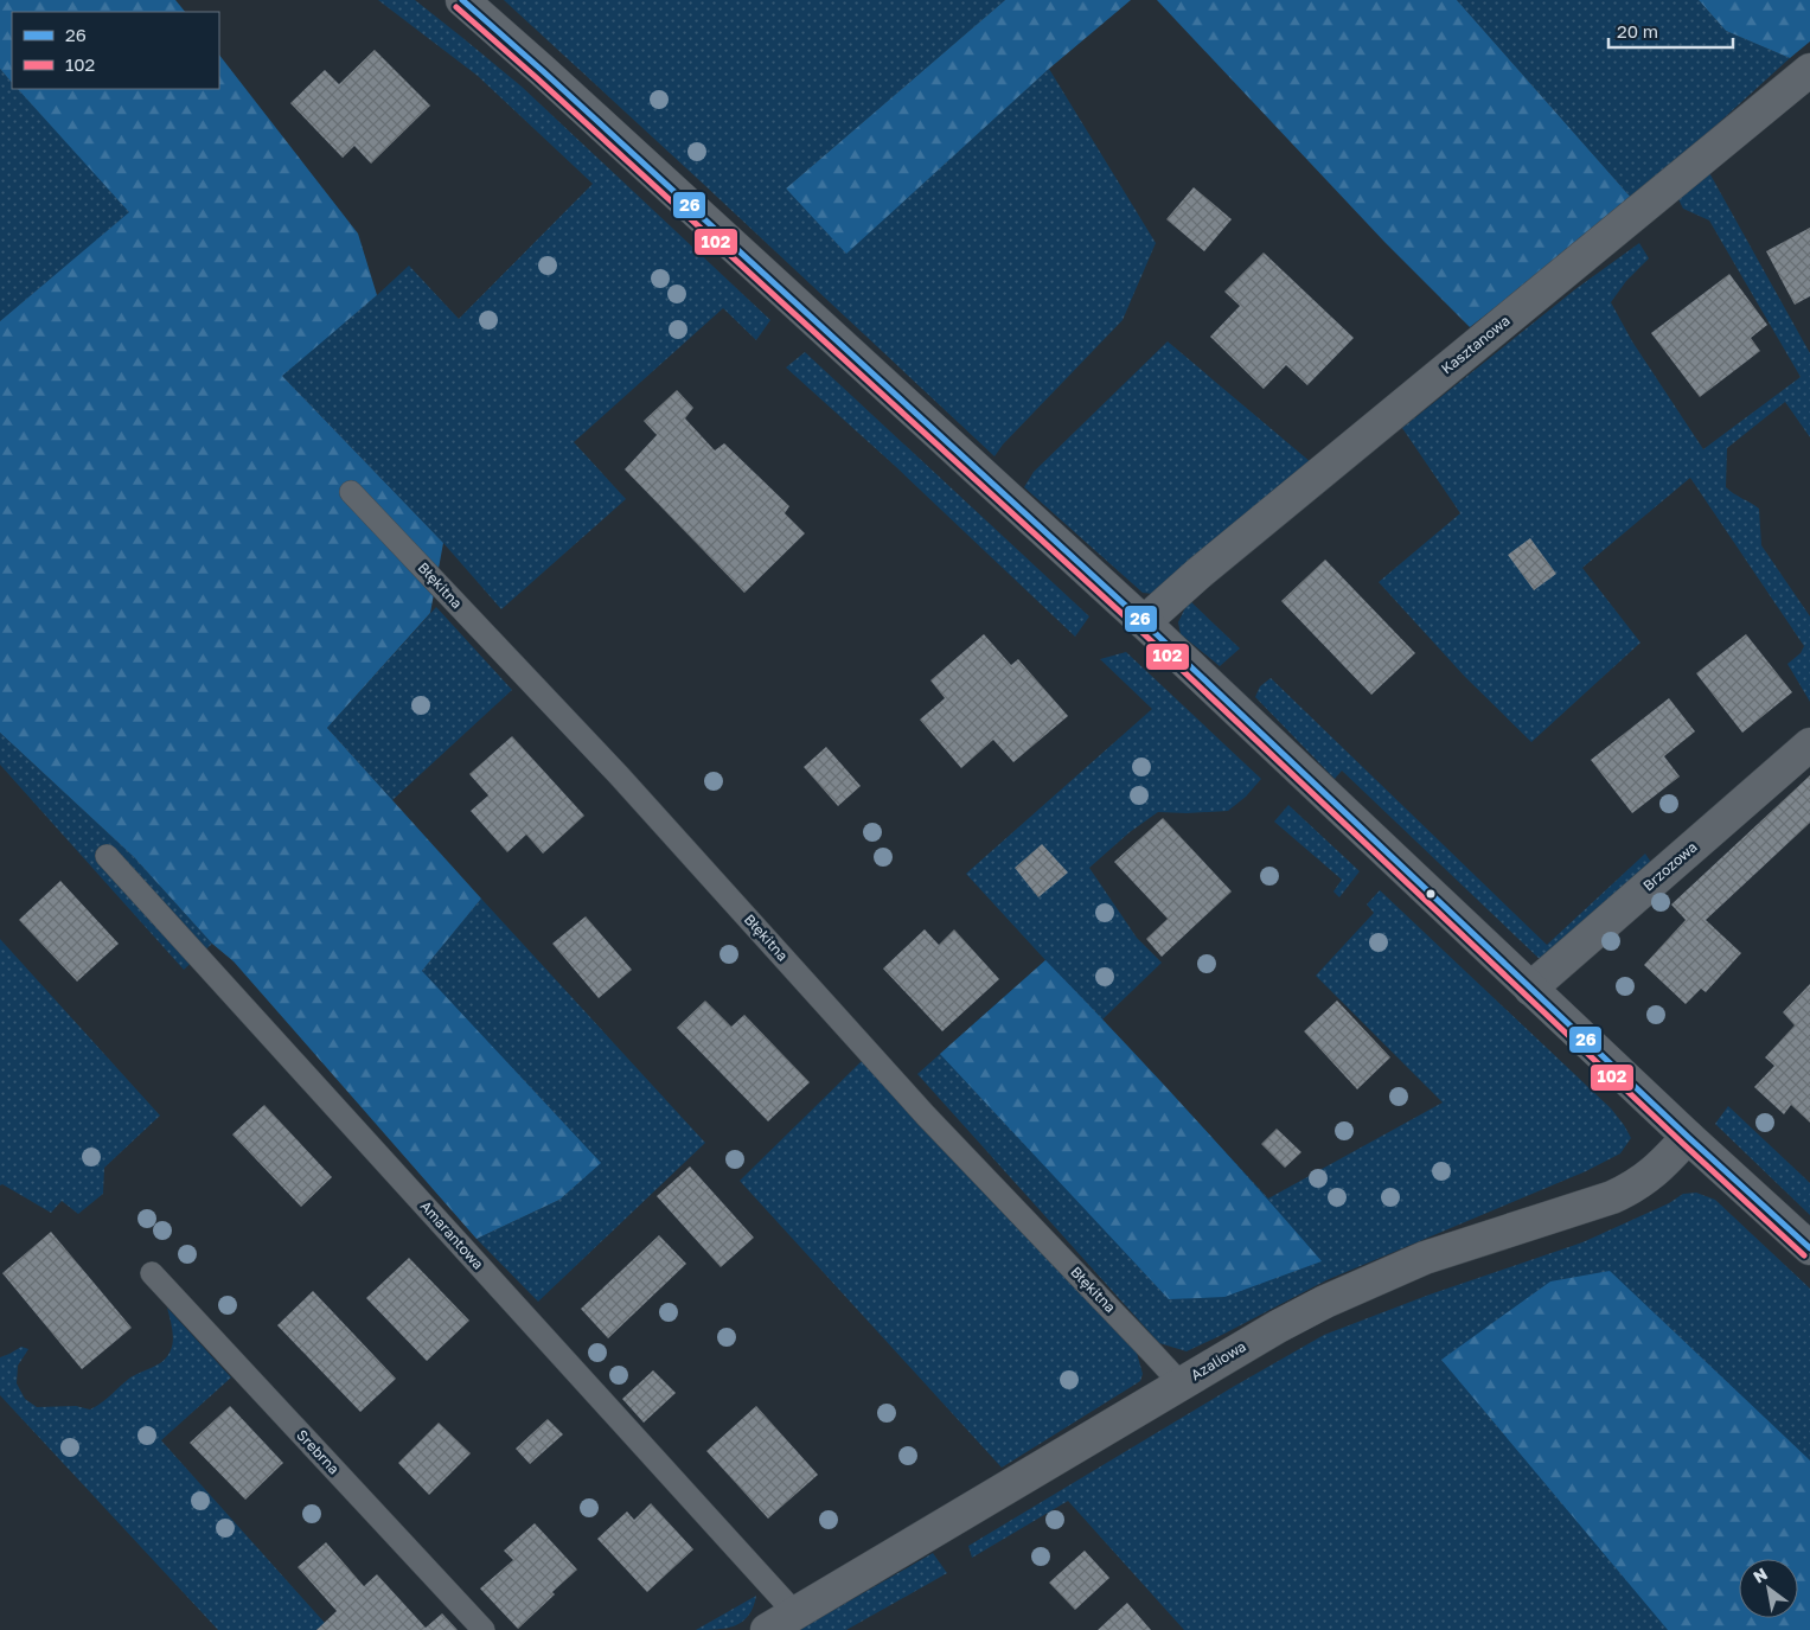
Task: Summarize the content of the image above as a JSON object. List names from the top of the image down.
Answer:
{
  "streets": {
    "street": ["Kasztanowa", "Brzozowa", "Azaliowa"],
    "lane": ["Błękitna", "Amarantowa", "Srebrna"]
  },
  "crossings": [
    ["Błękitna", "Azaliowa"],
    ["Amarantowa", "Azaliowa"]
  ],
  "lines": ["transit line 26", "transit line 102"],
  "legend": ["26", "102"],
  "scale_bar": "20 m",
  "north": "top left"
}
